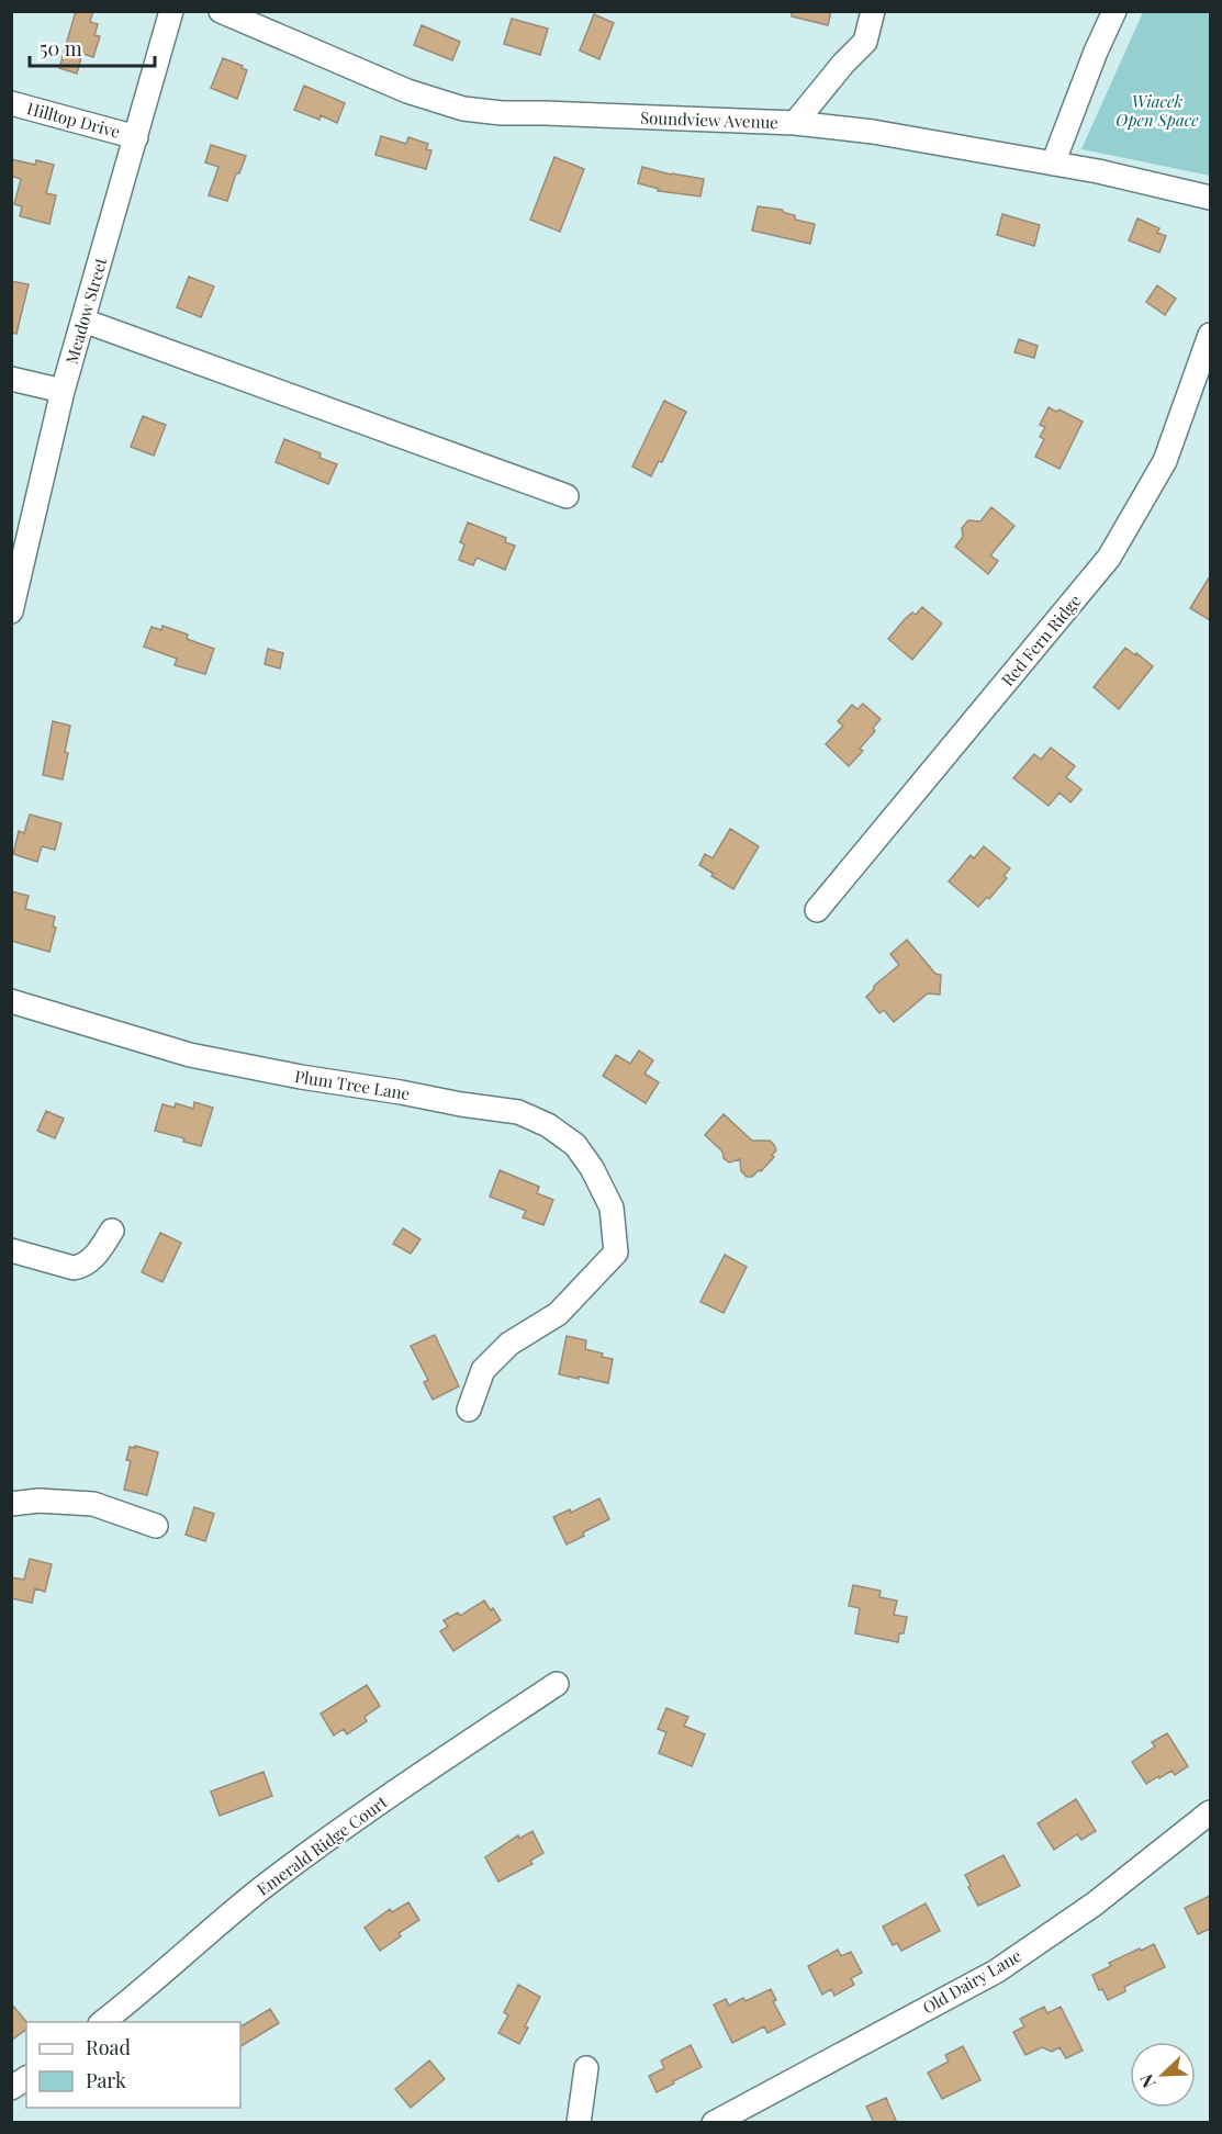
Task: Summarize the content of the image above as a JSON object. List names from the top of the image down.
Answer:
{
  "streets": {
    "street": [
      "Hilltop Drive",
      "Soundview Avenue",
      "Meadow Street",
      "Red Fern Ridge",
      "Plum Tree Lane",
      "Emerald Ridge Court",
      "Old Dairy Lane"
    ]
  },
  "crossings": [
    ["Hilltop Drive", "Meadow Street"]
  ],
  "parks": ["Wiacek Open Space"],
  "legend": ["Road", "Park"],
  "scale_bar": "50 m",
  "north": "bottom left"
}
